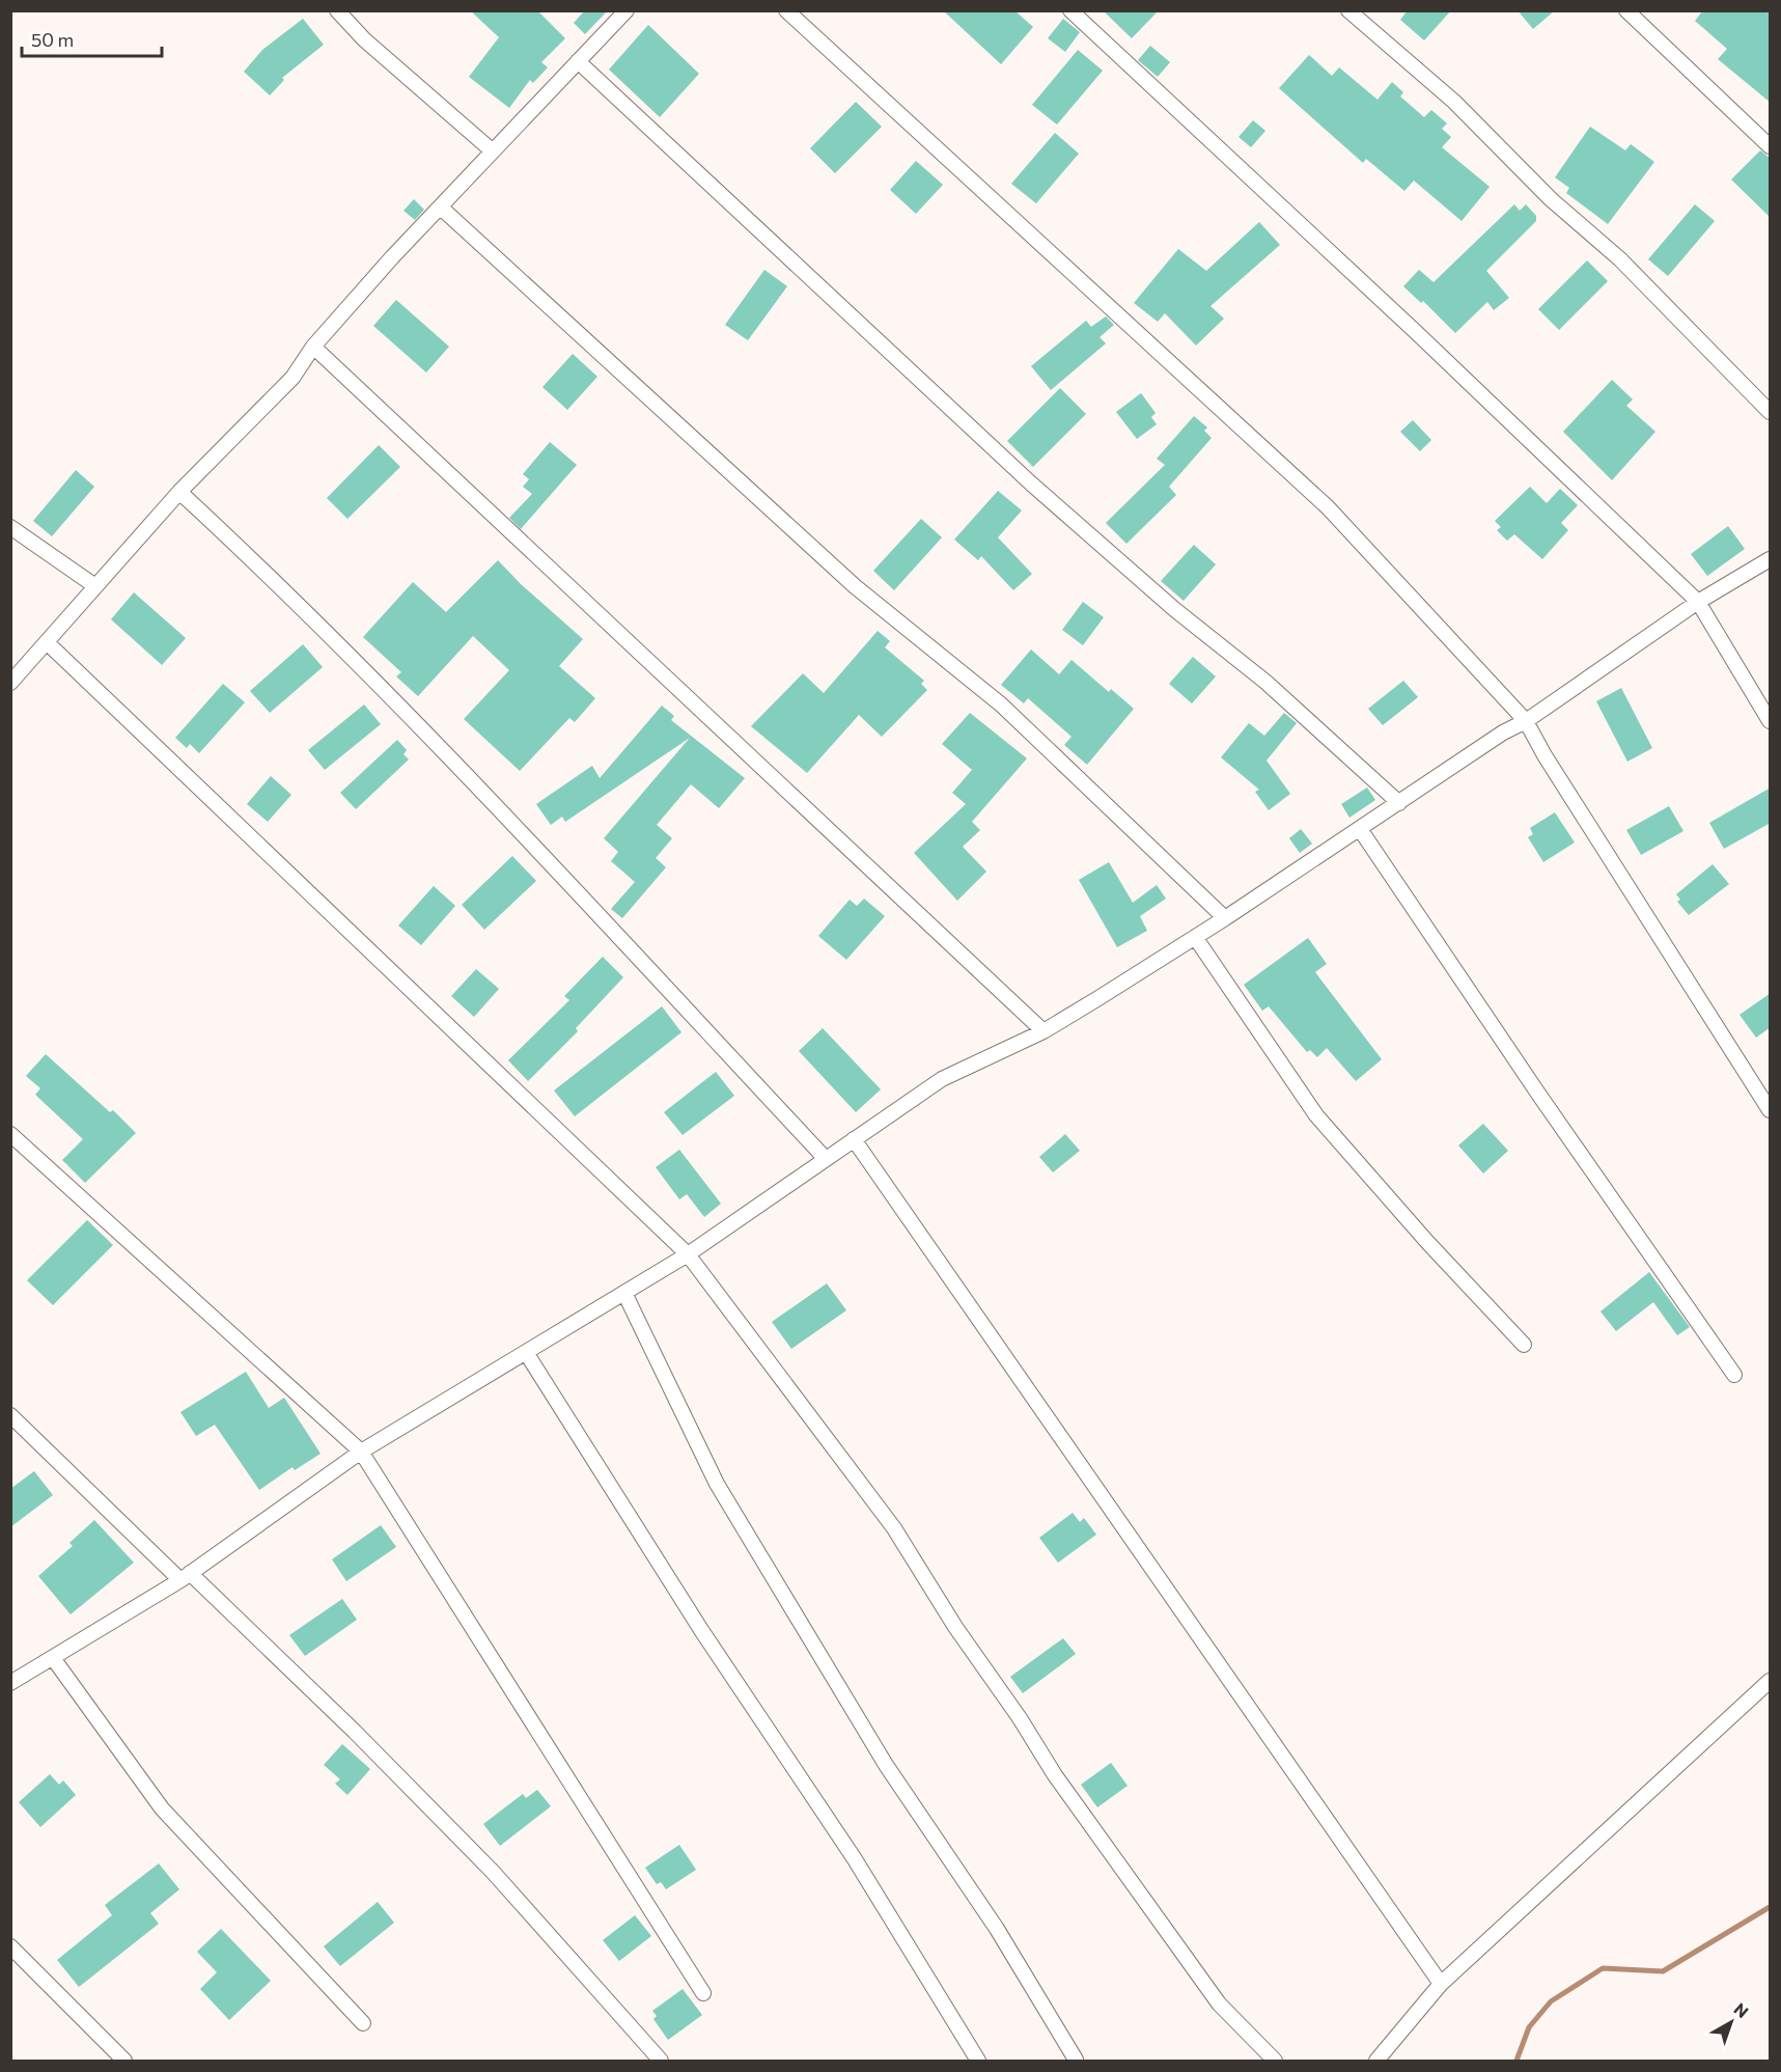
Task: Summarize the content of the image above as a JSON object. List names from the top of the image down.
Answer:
{
  "scale_bar": "50 m",
  "north": "top right"
}
